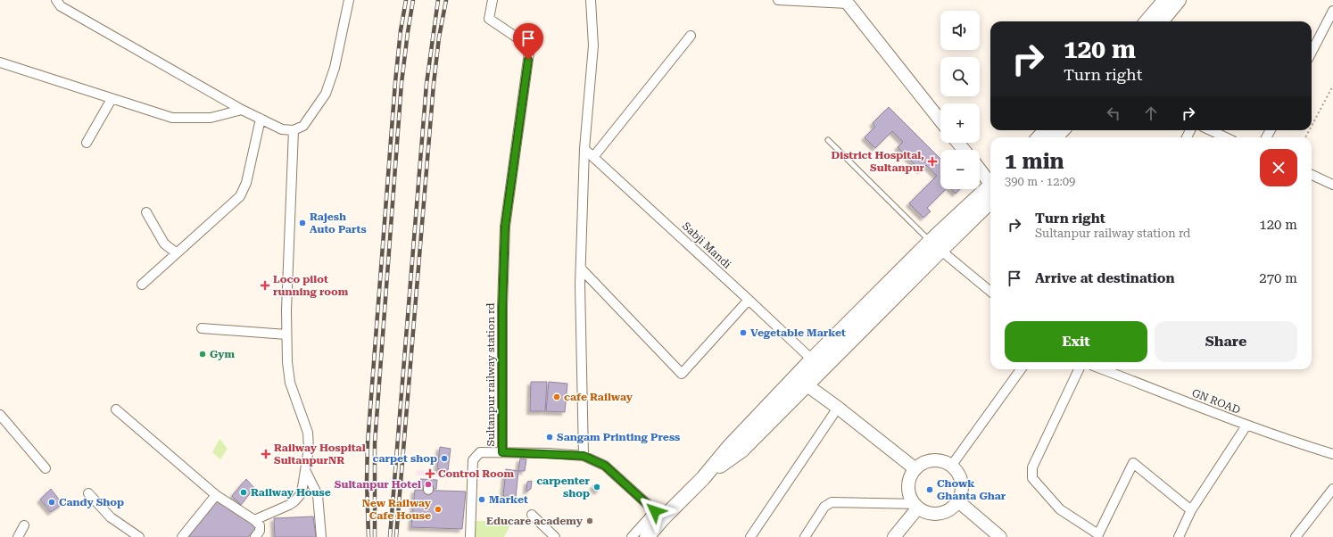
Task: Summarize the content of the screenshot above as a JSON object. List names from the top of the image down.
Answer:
{
  "streets": {
    "street": ["Sabji Mandi", "Sultanpur railway station rd", "GN ROAD"]
  },
  "places": {
    "health": [
      "District Hospital, Sultanpur",
      "Loco pilot running room",
      "Railway Hospital SultanpurNR",
      "Control Room"
    ],
    "other": [
      "Rajesh Auto Parts",
      "Vegetable Market",
      "Gym",
      "cafe Railway",
      "Sangam Printing Press",
      "carpet shop",
      "Sultanpur Hotel",
      "carpenter shop",
      "Chowk Ghanta Ghar",
      "Railway House",
      "Market",
      "Candy Shop",
      "New Railway Cafe House",
      "Educare academy"
    ]
  },
  "page": {
    "map_buttons": ["+", "−"],
    "turn": ["120 m", "Turn right"],
    "heading": ["1 min", "390 m · 12:09"],
    "list": [
      {
        "name": "Turn right",
        "note": "Sultanpur railway station rd",
        "value": "120 m"
      },
      {
        "name": "Arrive at destination",
        "value": "270 m"
      }
    ],
    "buttons": ["Exit", "Share"]
  }
}
